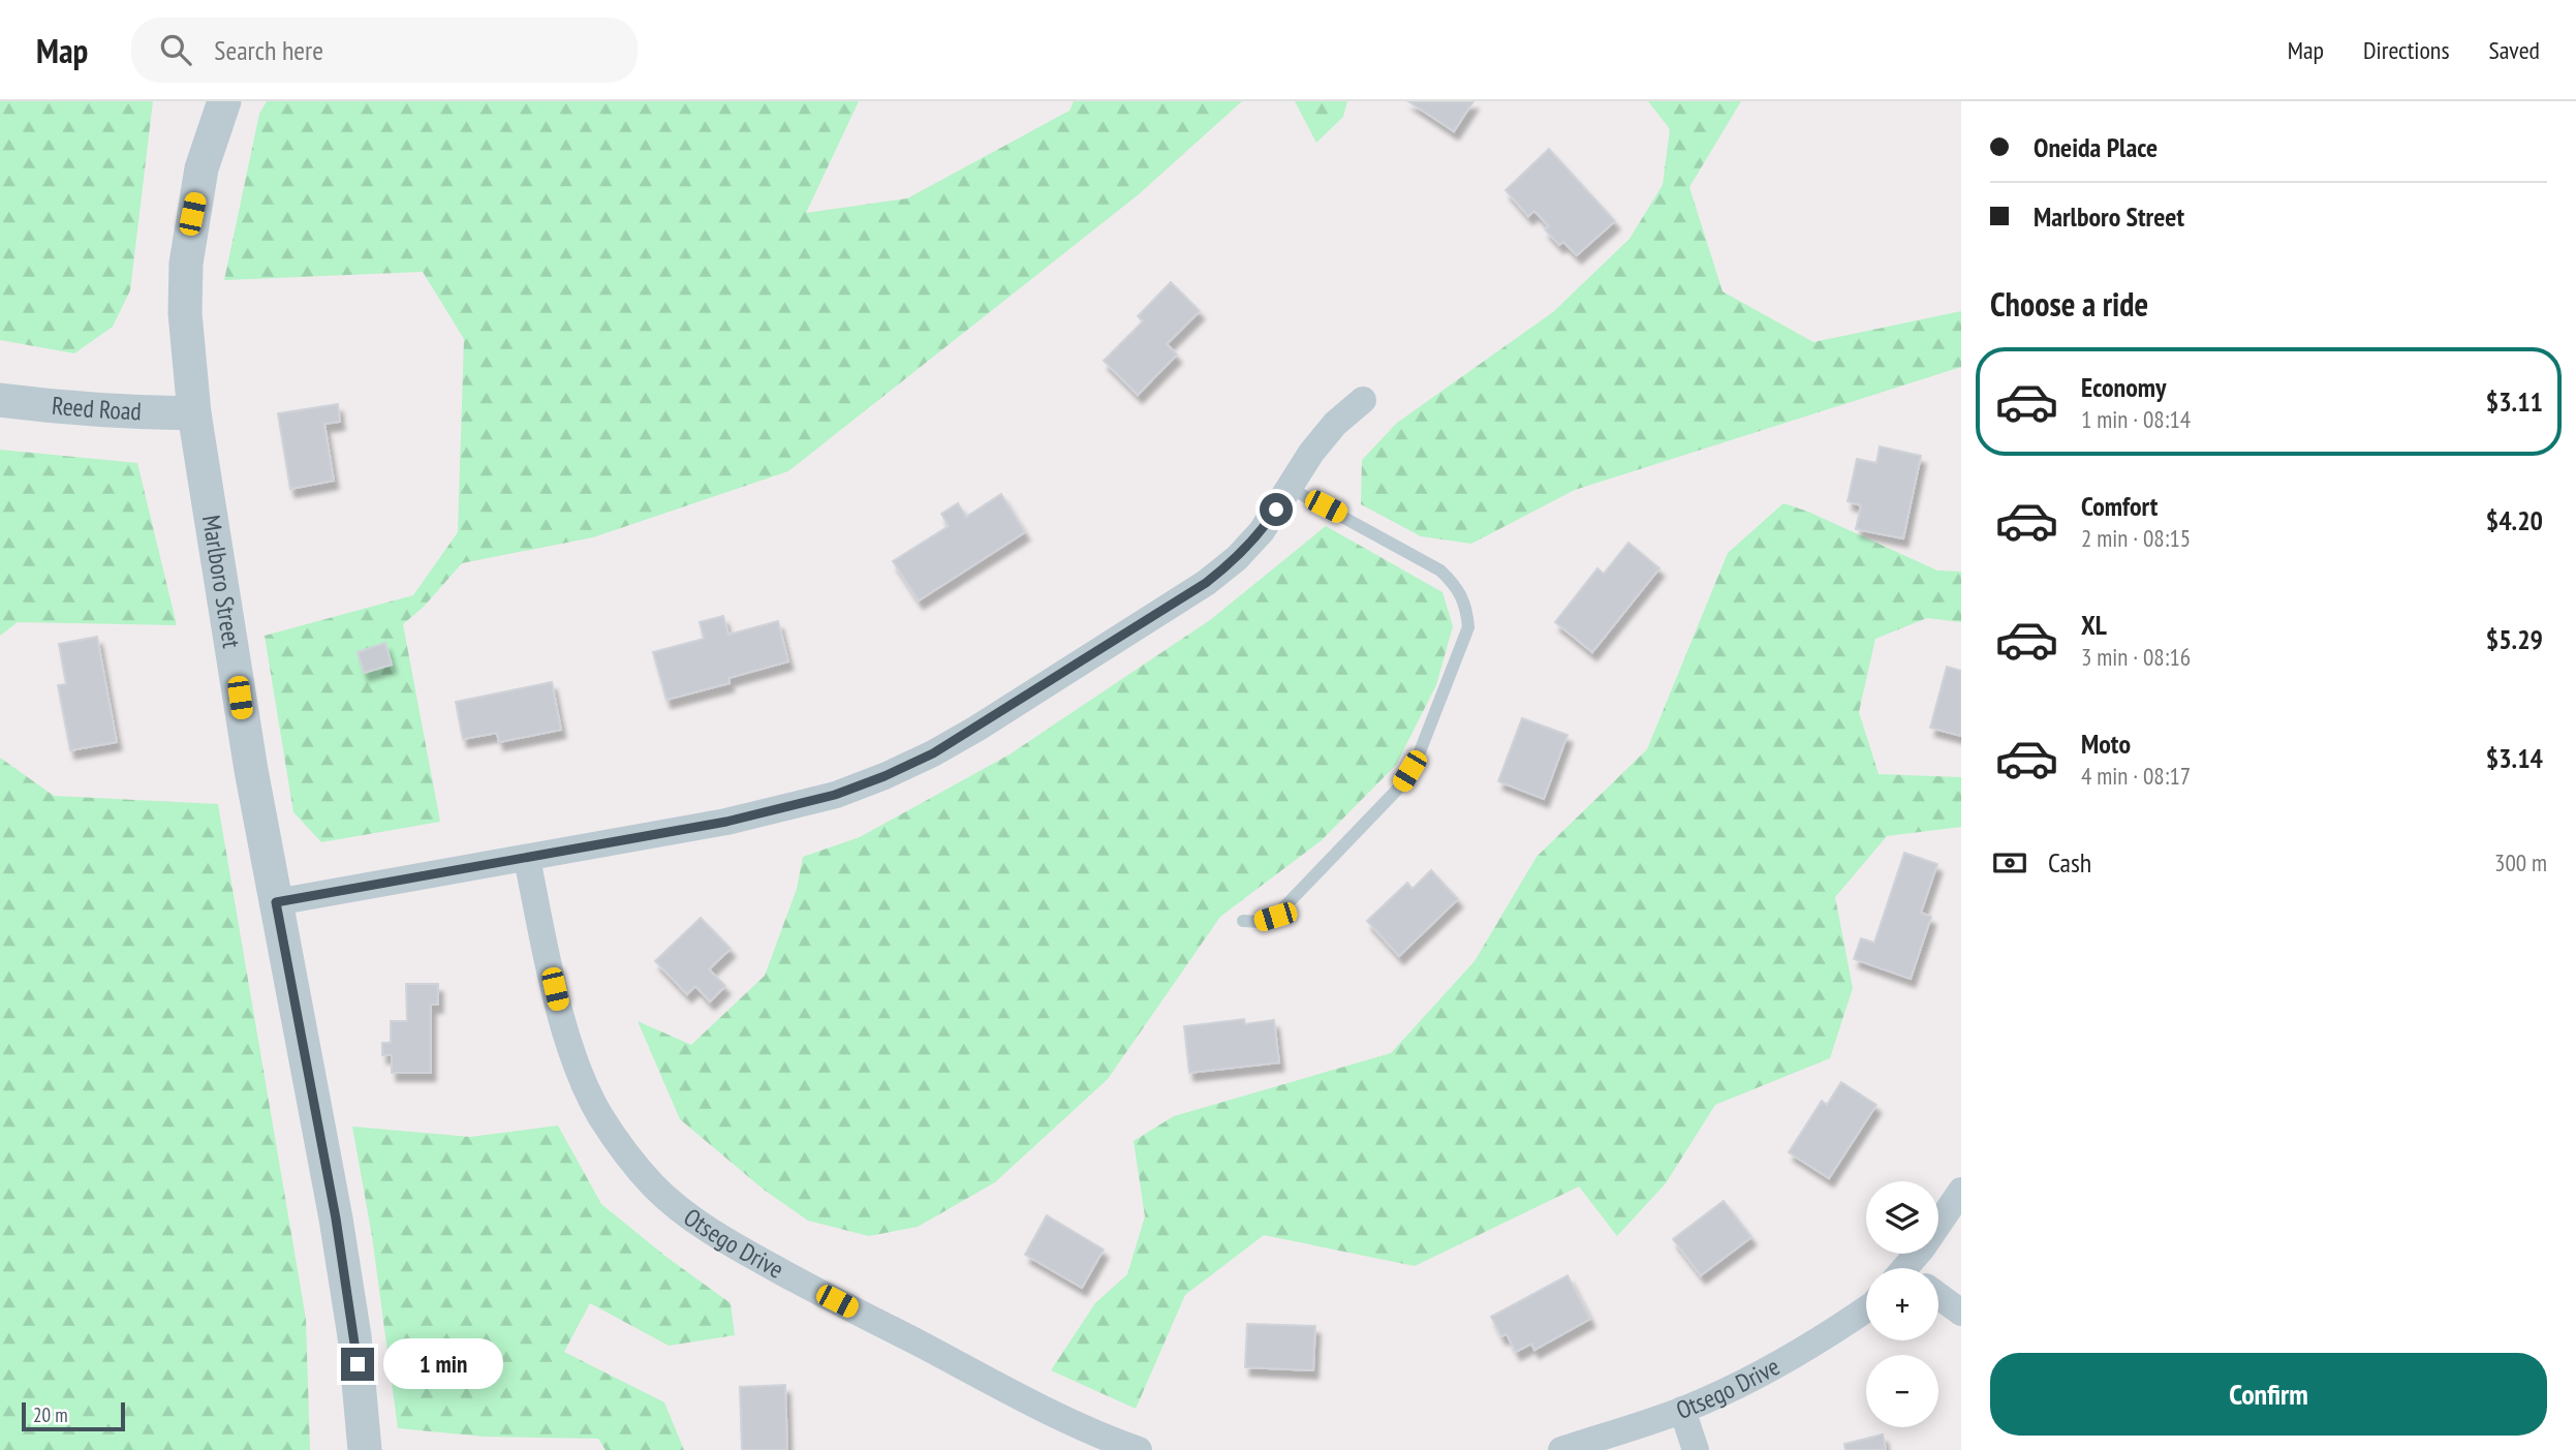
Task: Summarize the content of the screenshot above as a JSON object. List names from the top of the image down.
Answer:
{
  "streets": {
    "street": ["Reed Road", "Marlboro Street", "Otsego Drive"]
  },
  "crossings": [
    ["Reed Road", "Marlboro Street"]
  ],
  "scale_bar": "20 m",
  "page": {
    "header": "Map",
    "search": "Search here",
    "nav": ["Map", "Directions", "Saved"],
    "banner": ["Oneida Place", "Marlboro Street"],
    "heading": "Choose a ride",
    "list": [
      {
        "name": "Economy",
        "note": "1 min · 08:14",
        "value": "$3.11"
      },
      {
        "name": "Comfort",
        "note": "2 min · 08:15",
        "value": "$4.20"
      },
      {
        "name": "XL",
        "note": "3 min · 08:16",
        "value": "$5.29"
      },
      {
        "name": "Moto",
        "note": "4 min · 08:17",
        "value": "$3.14"
      }
    ],
    "pay": ["Cash", "300 m"],
    "map_buttons": ["+", "−"],
    "bubble": "1 min",
    "buttons": "Confirm",
    "scale": "20 m"
  }
}
